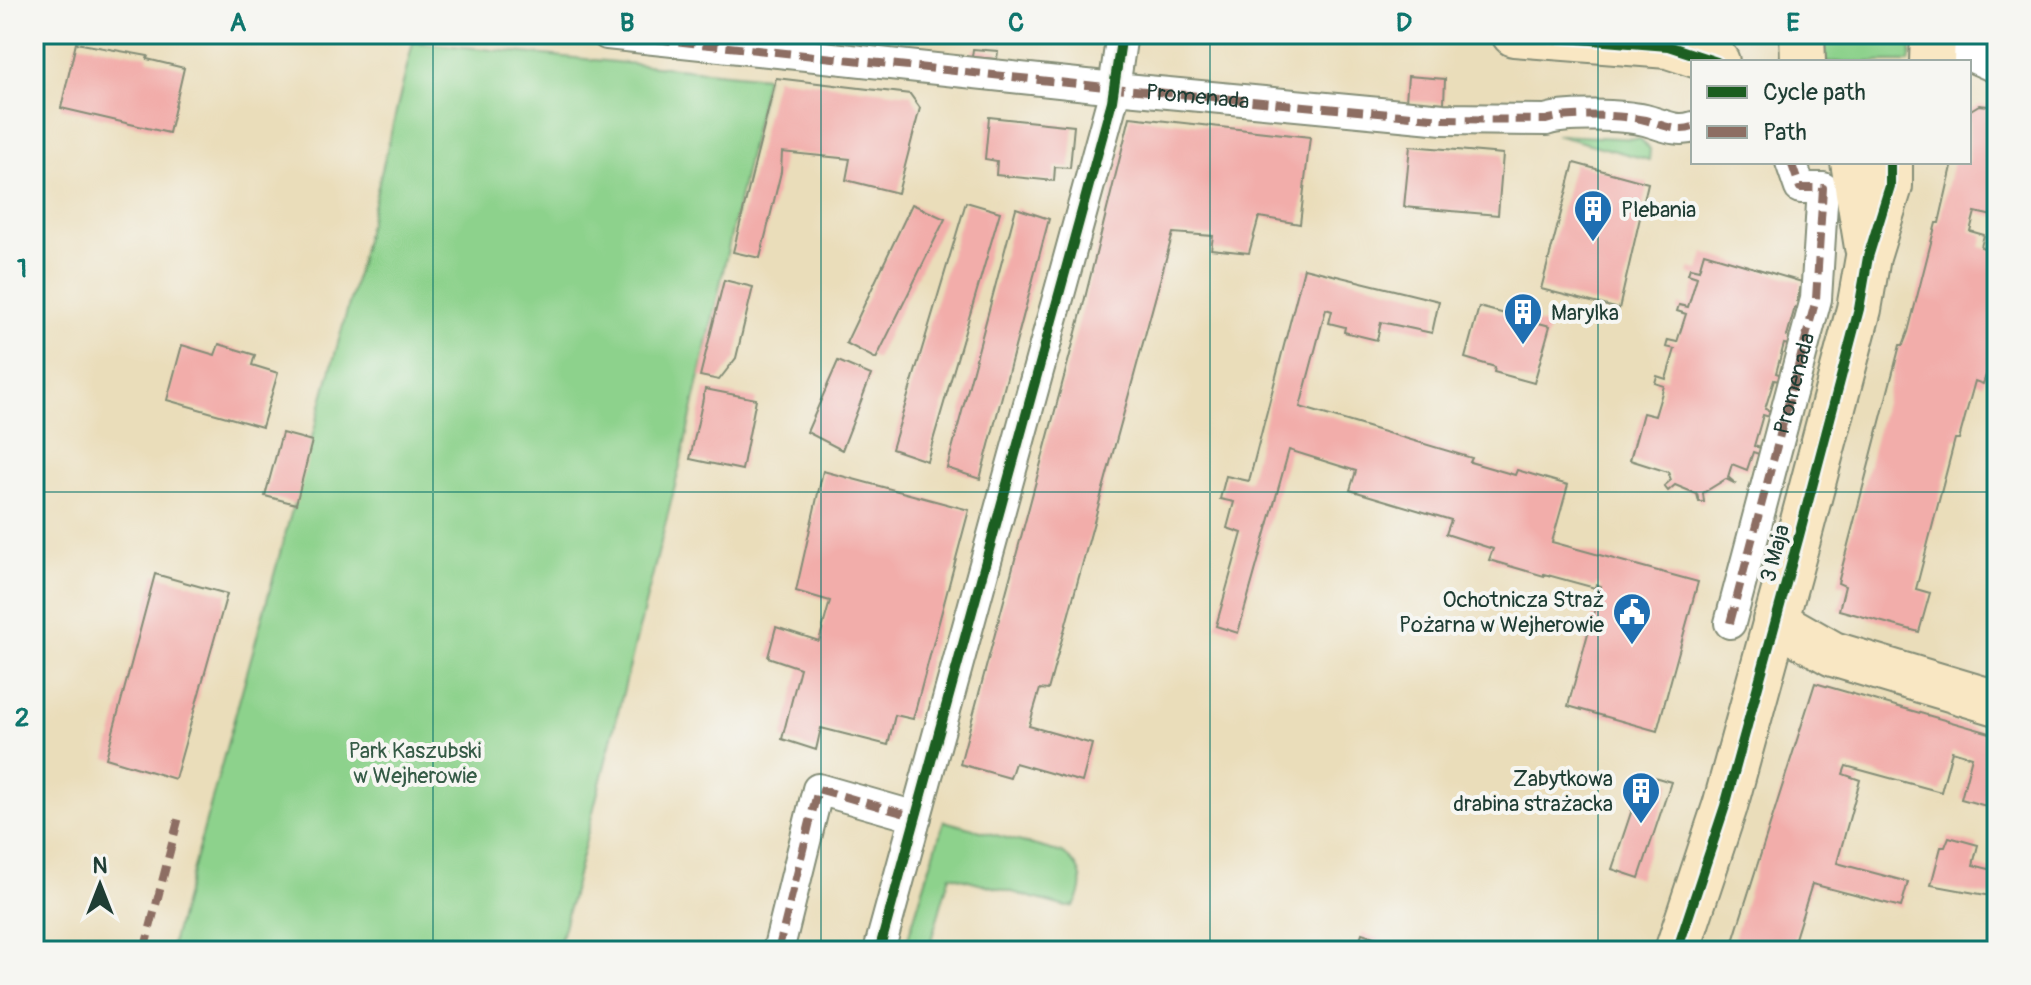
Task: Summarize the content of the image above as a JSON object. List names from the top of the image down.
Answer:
{
  "streets": {
    "street": ["Promenada", "3 Maja"]
  },
  "parks": ["Park Kaszubski w Wejherowie"],
  "places": {
    "building": ["Plebania", "Marylka", "Zabytkowa drabina strażacka"],
    "public building": ["Ochotnicza Straż Pożarna w Wejherowie"]
  },
  "legend": ["Cycle path", "Path"],
  "north": "top",
  "grid": {
    "columns": [
      "A",
      "B",
      "C",
      "D",
      "E"
    ],
    "rows": ["1", "2"]
  }
}
